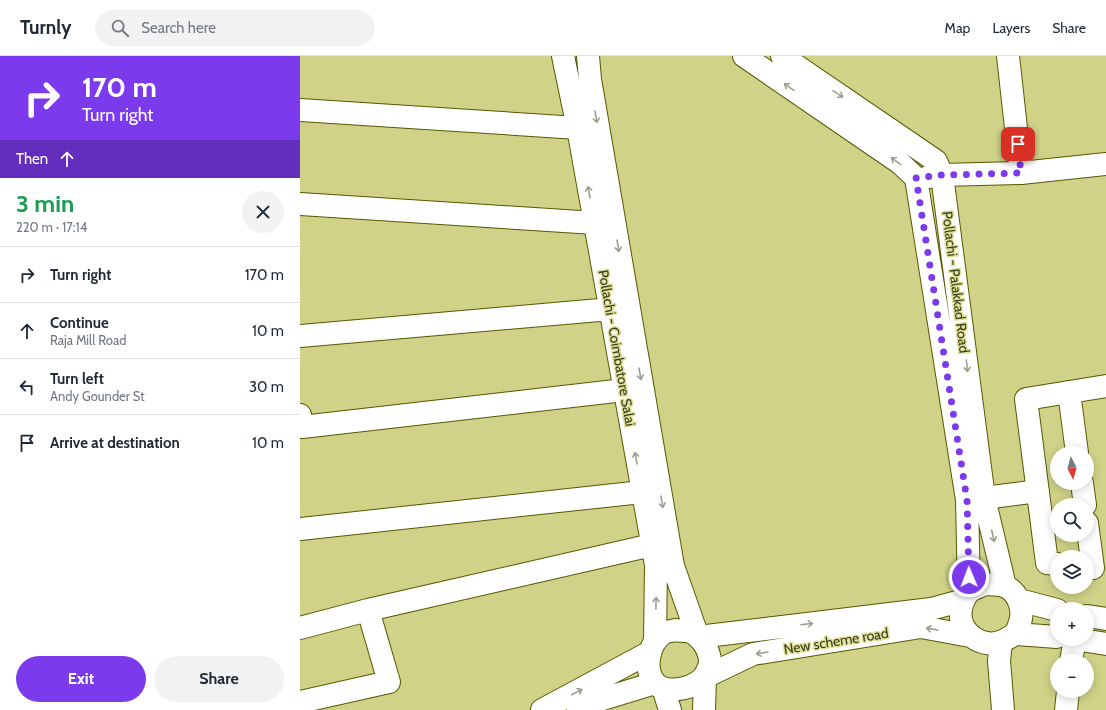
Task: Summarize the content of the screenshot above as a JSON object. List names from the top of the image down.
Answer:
{
  "streets": {
    "main road": ["Pollachi - Palakkad Road", "Pollachi - Coimbatore Salai", "New scheme road"]
  },
  "crossings": [
    ["Pollachi - Palakkad Road", "New scheme road"],
    ["Pollachi - Coimbatore Salai", "New scheme road"]
  ],
  "north": "bottom",
  "page": {
    "header": "Turnly",
    "search": "Search here",
    "nav": ["Map", "Layers", "Share"],
    "turn": ["170 m", "Turn right"],
    "then": "Then",
    "heading": ["3 min", "220 m · 17:14"],
    "list": [
      {
        "name": "Turn right",
        "value": "170 m"
      },
      {
        "name": "Continue",
        "note": "Raja Mill Road",
        "value": "10 m"
      },
      {
        "name": "Turn left",
        "note": "Andy Gounder St",
        "value": "30 m"
      },
      {
        "name": "Arrive at destination",
        "value": "10 m"
      }
    ],
    "map_buttons": ["+", "−"],
    "buttons": ["Exit", "Share"]
  }
}
